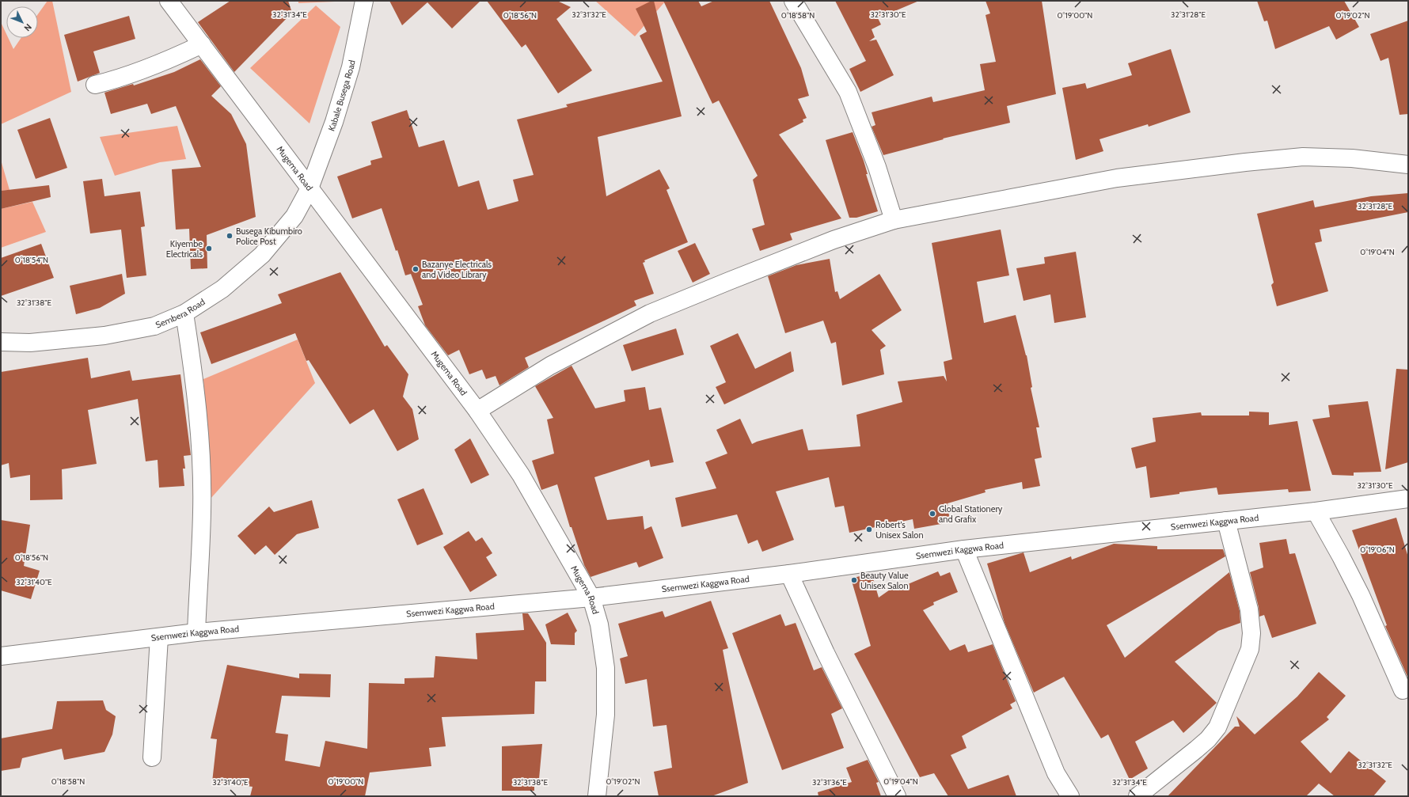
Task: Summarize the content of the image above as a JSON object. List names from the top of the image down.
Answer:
{
  "streets": {
    "street": [
      "Kabale Busega Road",
      "Mugema Road",
      "Sembera Road",
      "Ssemwezi Kaggwa Road"
    ]
  },
  "crossings": [
    ["Kabale Busega Road", "Mugema Road"],
    ["Kabale Busega Road", "Sembera Road"],
    ["Mugema Road", "Sembera Road"],
    ["Mugema Road", "Ssemwezi Kaggwa Road"]
  ],
  "places": [
    "Busega Kibumbiro Police Post",
    "Kiyembe Electricals",
    "Bazanye Electricals and Video Library",
    "Global Stationery and Grafix",
    "Robert's Unisex Salon",
    "Beauty Value Unisex Salon"
  ],
  "north": "bottom right",
  "coordinates": [
    "32°31'34\"E",
    "32°31'32\"E",
    "32°31'28\"E",
    "32°31'30\"E",
    "0°18'56\"N",
    "0°18'58\"N",
    "0°19'00\"N",
    "0°19'02\"N",
    "0°19'04\"N",
    "0°18'54\"N",
    "32°31'38\"E",
    "0°19'06\"N",
    "32°31'40\"E",
    "32°31'36\"E"
  ]
}
